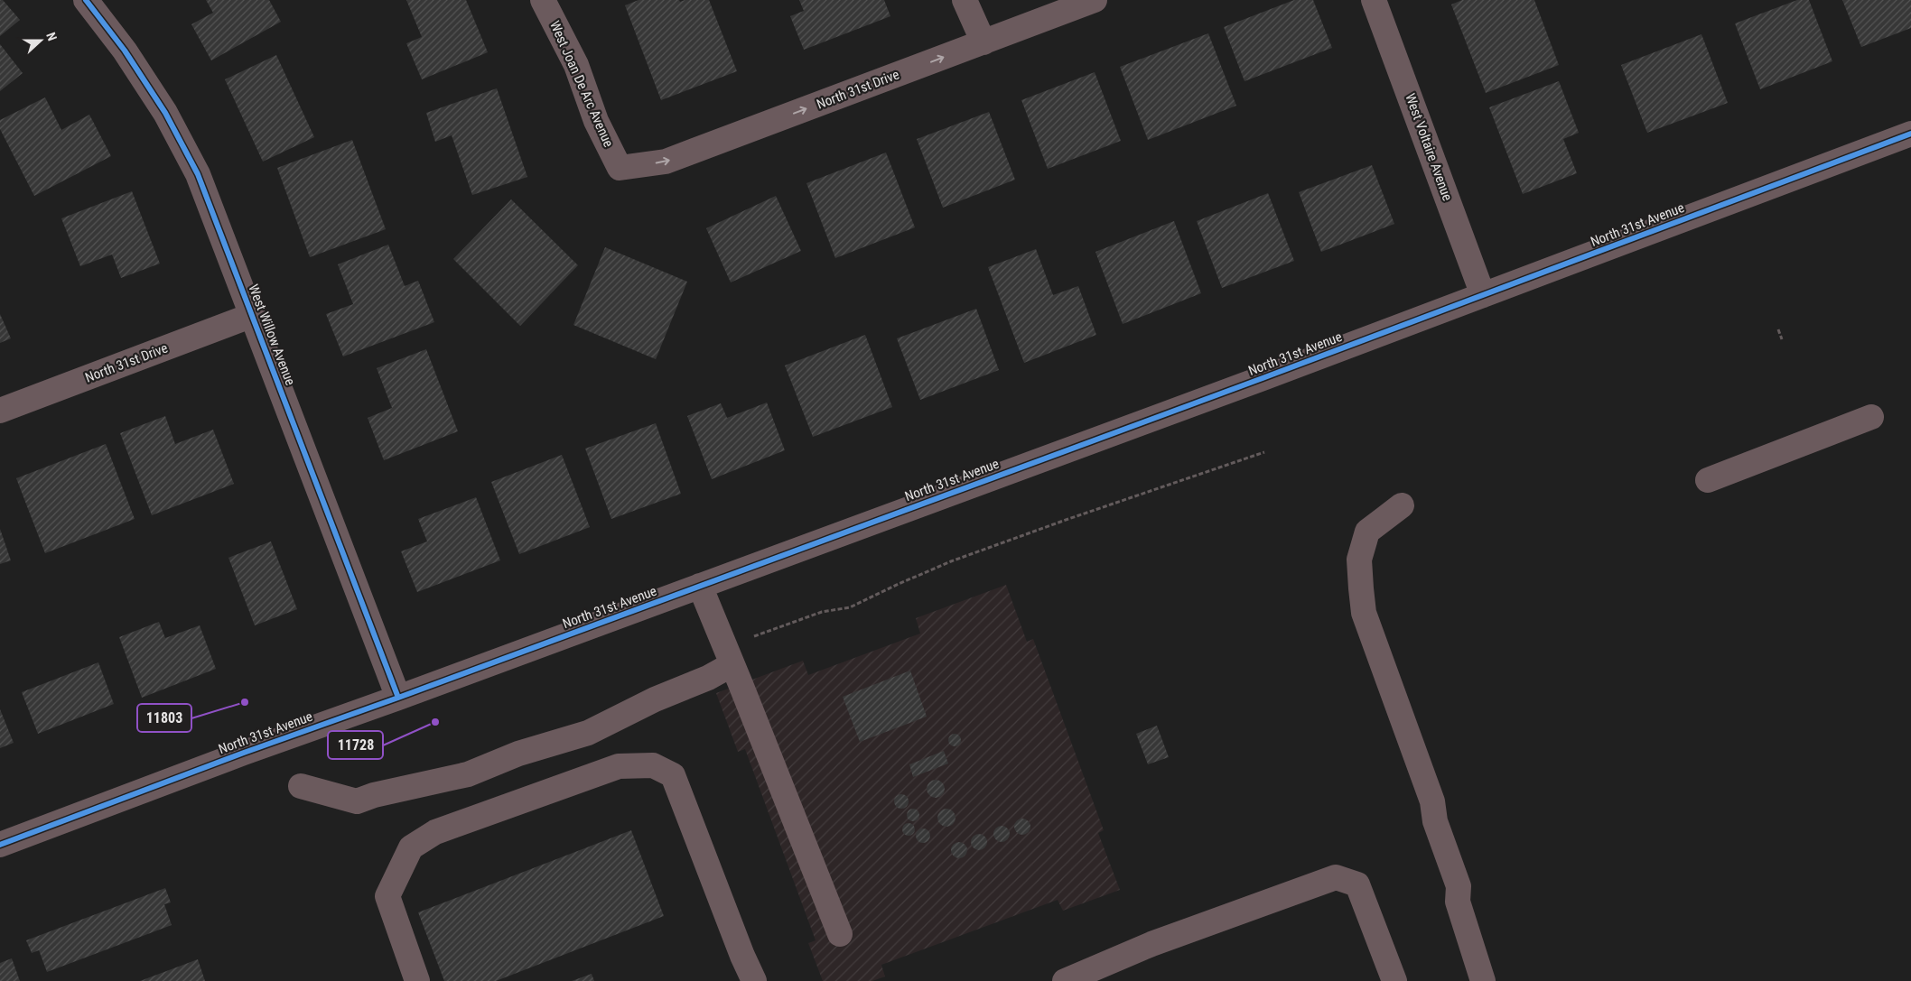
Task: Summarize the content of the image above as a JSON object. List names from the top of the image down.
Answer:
{
  "streets": {
    "street": [
      "West Joan De Arc Avenue",
      "North 31st Drive",
      "West Voltaire Avenue",
      "North 31st Avenue",
      "West Willow Avenue"
    ]
  },
  "crossings": [
    ["West Joan De Arc Avenue", "North 31st Drive"],
    ["North 31st Drive", "West Willow Avenue"],
    ["West Voltaire Avenue", "North 31st Avenue"],
    ["North 31st Avenue", "West Willow Avenue"]
  ],
  "one_way": ["North 31st Drive"],
  "places": ["11803", "11728"],
  "north": "right"
}
